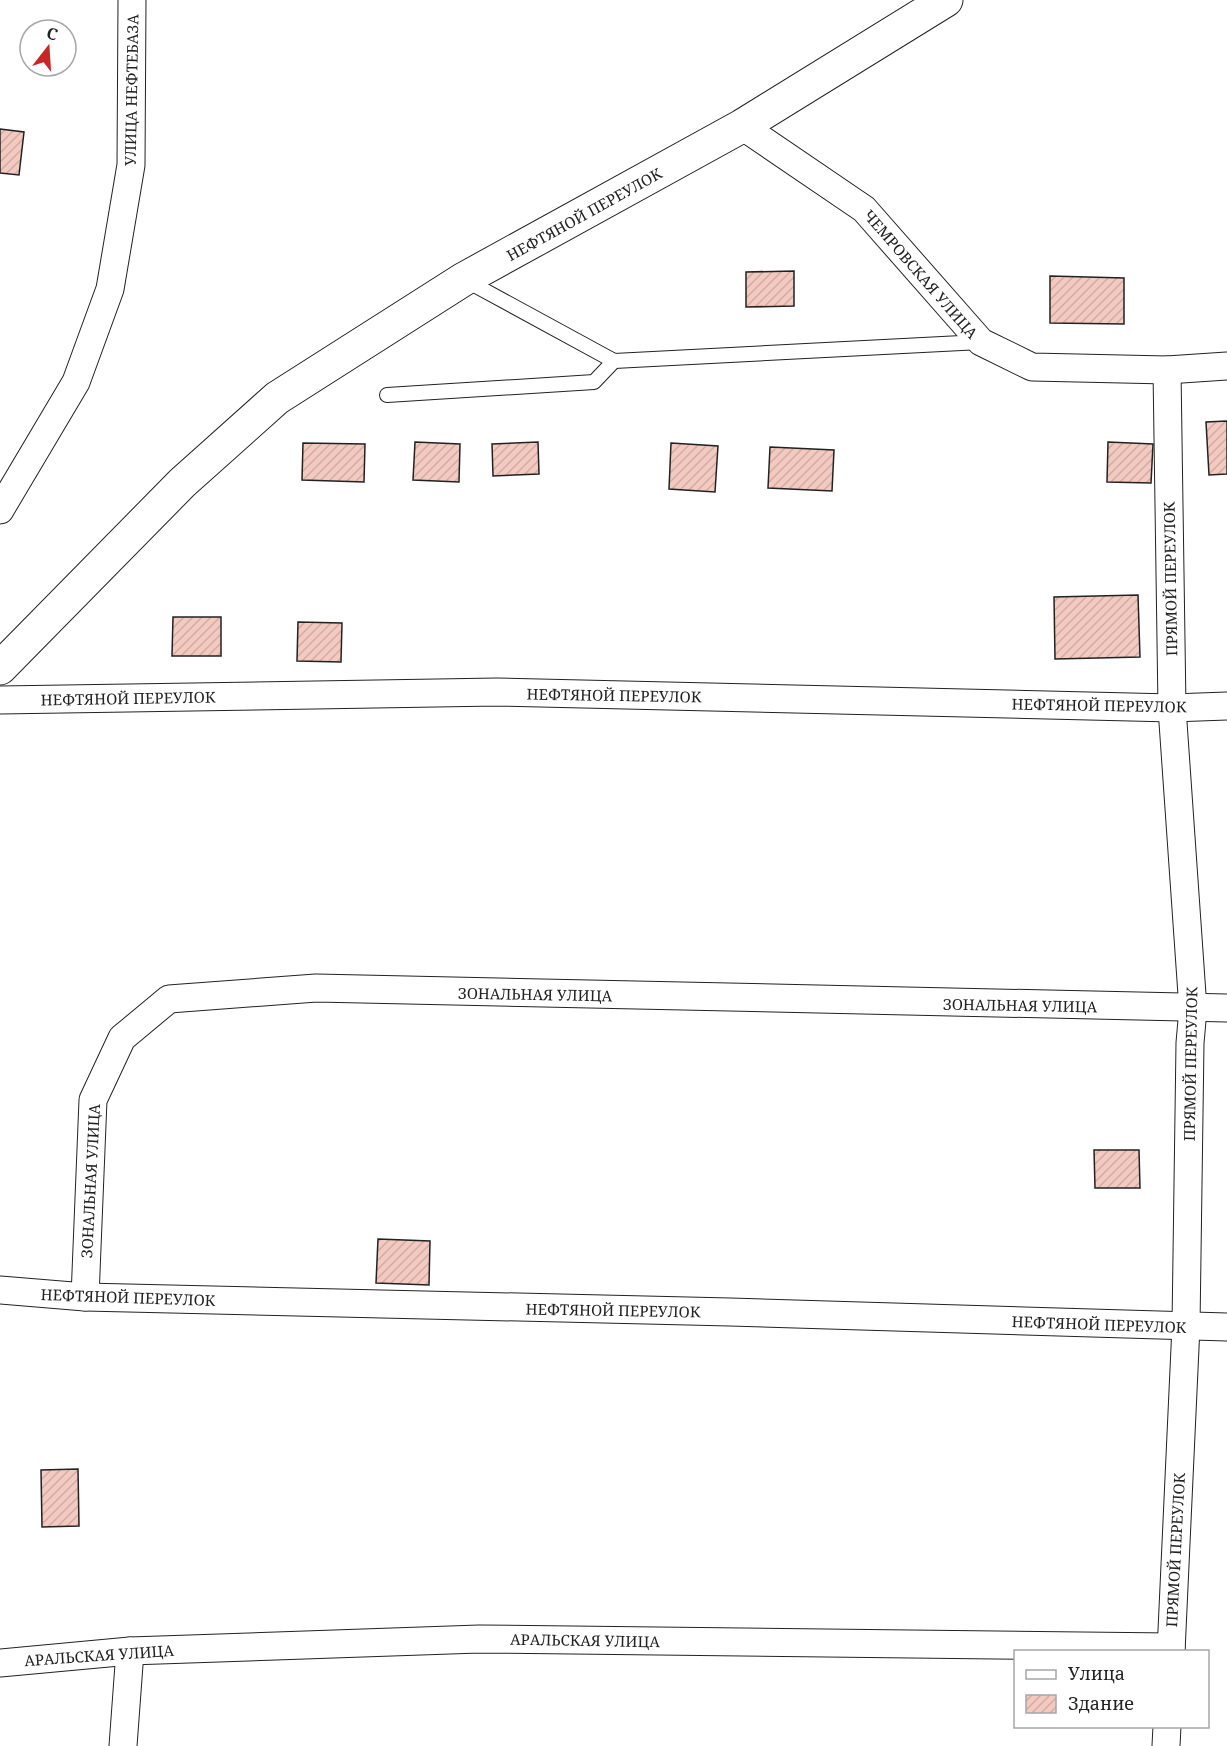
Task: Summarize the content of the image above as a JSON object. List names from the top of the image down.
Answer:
{
  "streets": {
    "main road": ["НЕФТЯНОЙ ПЕРЕУЛОК"],
    "street": [
      "УЛИЦА НЕФТЕБАЗА",
      "ЧЕМРОВСКАЯ УЛИЦА",
      "ПРЯМОЙ ПЕРЕУЛОК",
      "ЗОНАЛЬНАЯ УЛИЦА",
      "АРАЛЬСКАЯ УЛИЦА"
    ]
  },
  "crossings": [
    ["НЕФТЯНОЙ ПЕРЕУЛОК", "ЧЕМРОВСКАЯ УЛИЦА"],
    ["НЕФТЯНОЙ ПЕРЕУЛОК", "ПРЯМОЙ ПЕРЕУЛОК"],
    ["НЕФТЯНОЙ ПЕРЕУЛОК", "ЗОНАЛЬНАЯ УЛИЦА"],
    ["ЧЕМРОВСКАЯ УЛИЦА", "ПРЯМОЙ ПЕРЕУЛОК"],
    ["ПРЯМОЙ ПЕРЕУЛОК", "ЗОНАЛЬНАЯ УЛИЦА"],
    ["ПРЯМОЙ ПЕРЕУЛОК", "АРАЛЬСКАЯ УЛИЦА"]
  ],
  "legend": ["Улица", "Здание"],
  "north": "top"
}
